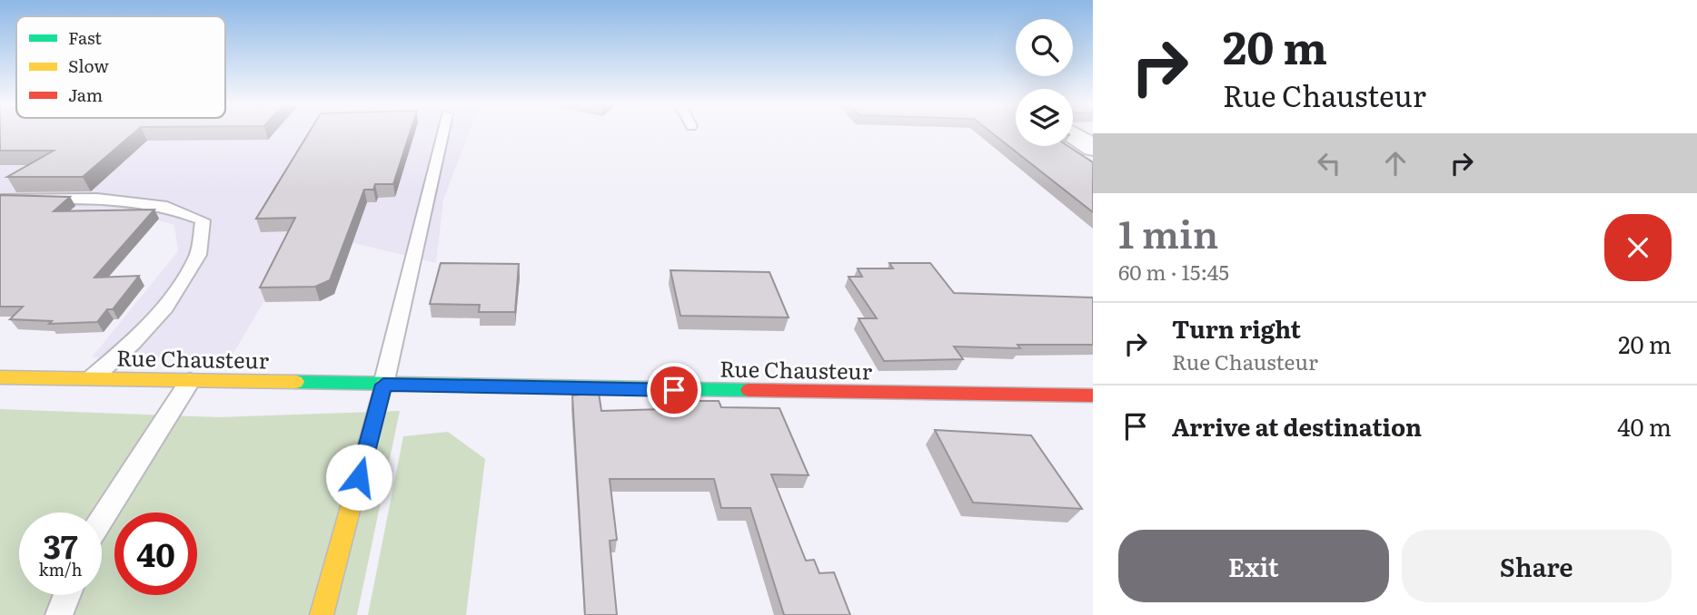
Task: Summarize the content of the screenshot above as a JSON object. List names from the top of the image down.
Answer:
{
  "streets": {
    "street": ["Rue Chausteur"]
  },
  "legend": ["Fast", "Slow", "Jam"],
  "page": {
    "turn": ["20 m", "Rue Chausteur"],
    "heading": ["1 min", "60 m · 15:45"],
    "list": [
      {
        "name": "Turn right",
        "note": "Rue Chausteur",
        "value": "20 m"
      },
      {
        "name": "Arrive at destination",
        "value": "40 m"
      }
    ],
    "speed": "37 km/h",
    "limit": "40",
    "buttons": ["Exit", "Share"]
  }
}
